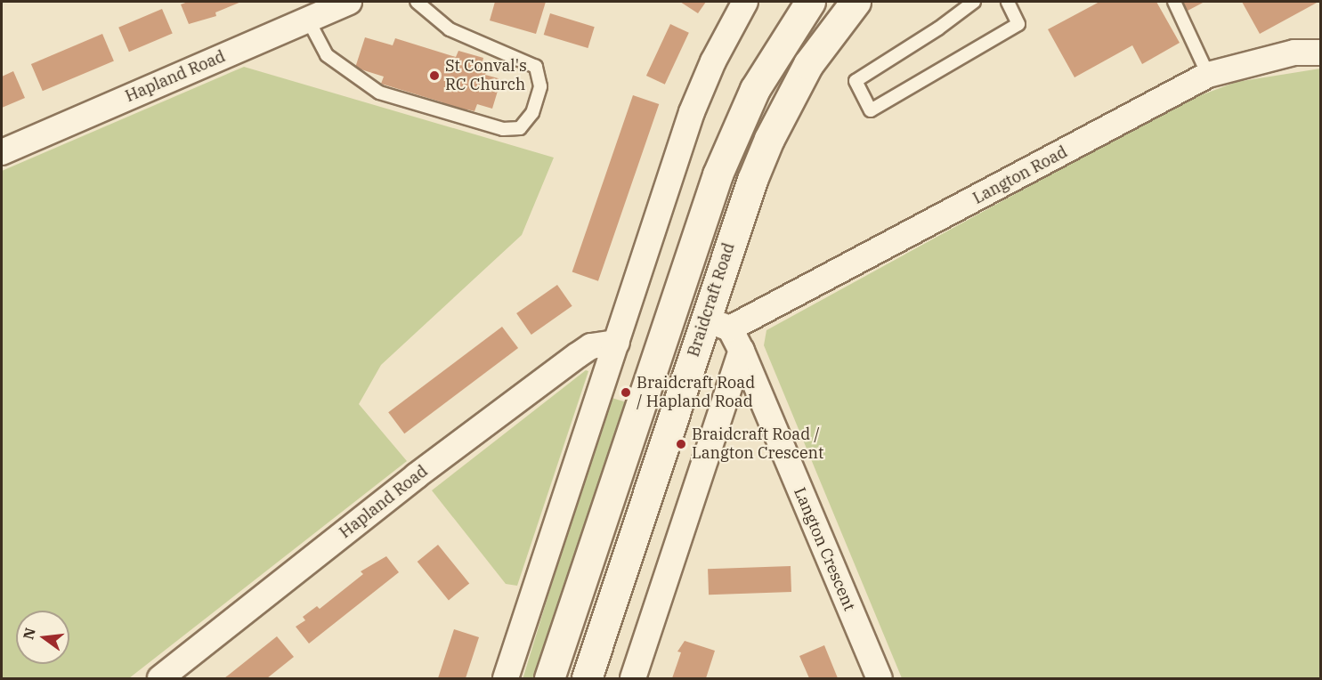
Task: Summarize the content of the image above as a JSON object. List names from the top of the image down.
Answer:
{
  "streets": {
    "street": [
      "Hapland Road",
      "Langton Road",
      "Braidcraft Road",
      "Langton Crescent"
    ]
  },
  "crossings": [
    ["Langton Road", "Langton Crescent"]
  ],
  "places": ["St Conval's RC Church", "Braidcraft Road / Hapland Road", "Braidcraft Road / Langton Crescent"],
  "north": "left"
}
